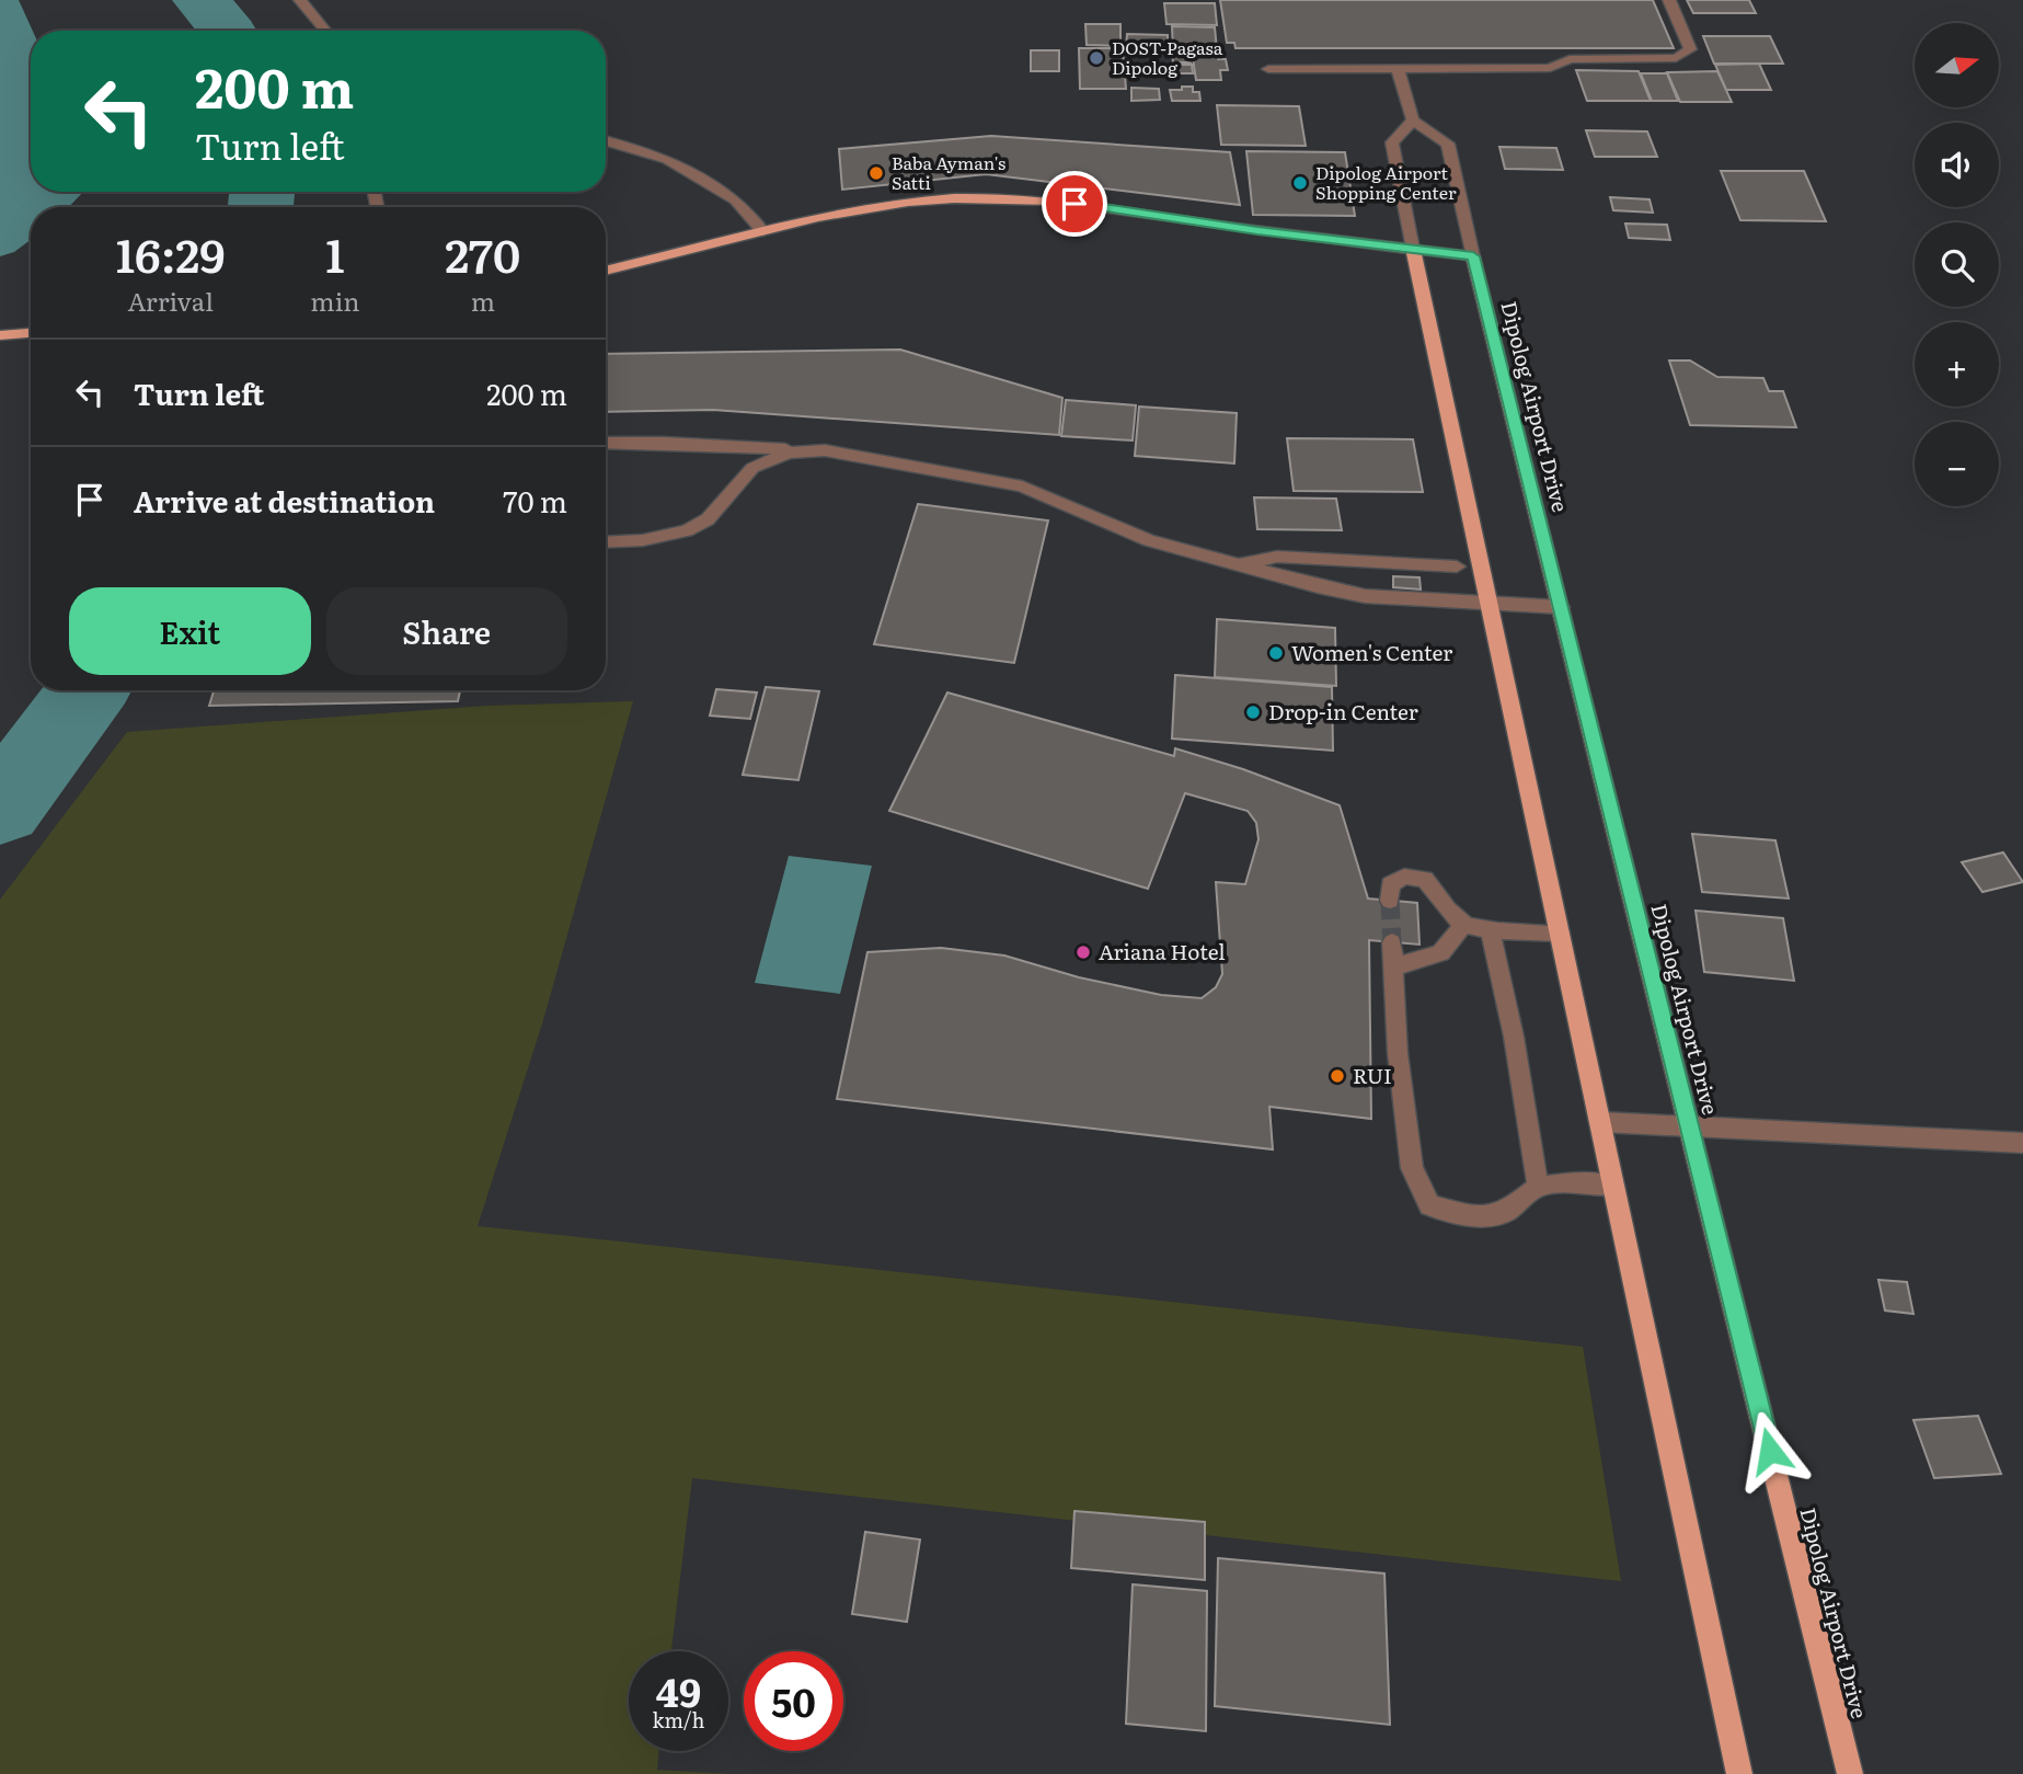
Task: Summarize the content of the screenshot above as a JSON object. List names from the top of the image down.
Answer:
{
  "streets": {
    "main road": ["Dipolog Airport Drive"]
  },
  "places": [
    "DOST-Pagasa Dipolog",
    "Baba Ayman's Satti",
    "Dipolog Airport Shopping Center",
    "Women's Center",
    "Drop-in Center",
    "Ariana Hotel",
    "RUI"
  ],
  "north": "right",
  "page": {
    "map_buttons": ["+", "−"],
    "turn": ["200 m", "Turn left"],
    "eta": [
      "16:29",
      "Arrival",
      "1",
      "min",
      "270",
      "m"
    ],
    "list": [
      {
        "name": "Turn left",
        "value": "200 m"
      },
      {
        "name": "Arrive at destination",
        "value": "70 m"
      }
    ],
    "buttons": ["Exit", "Share"],
    "speed": "49 km/h",
    "limit": "50"
  }
}
